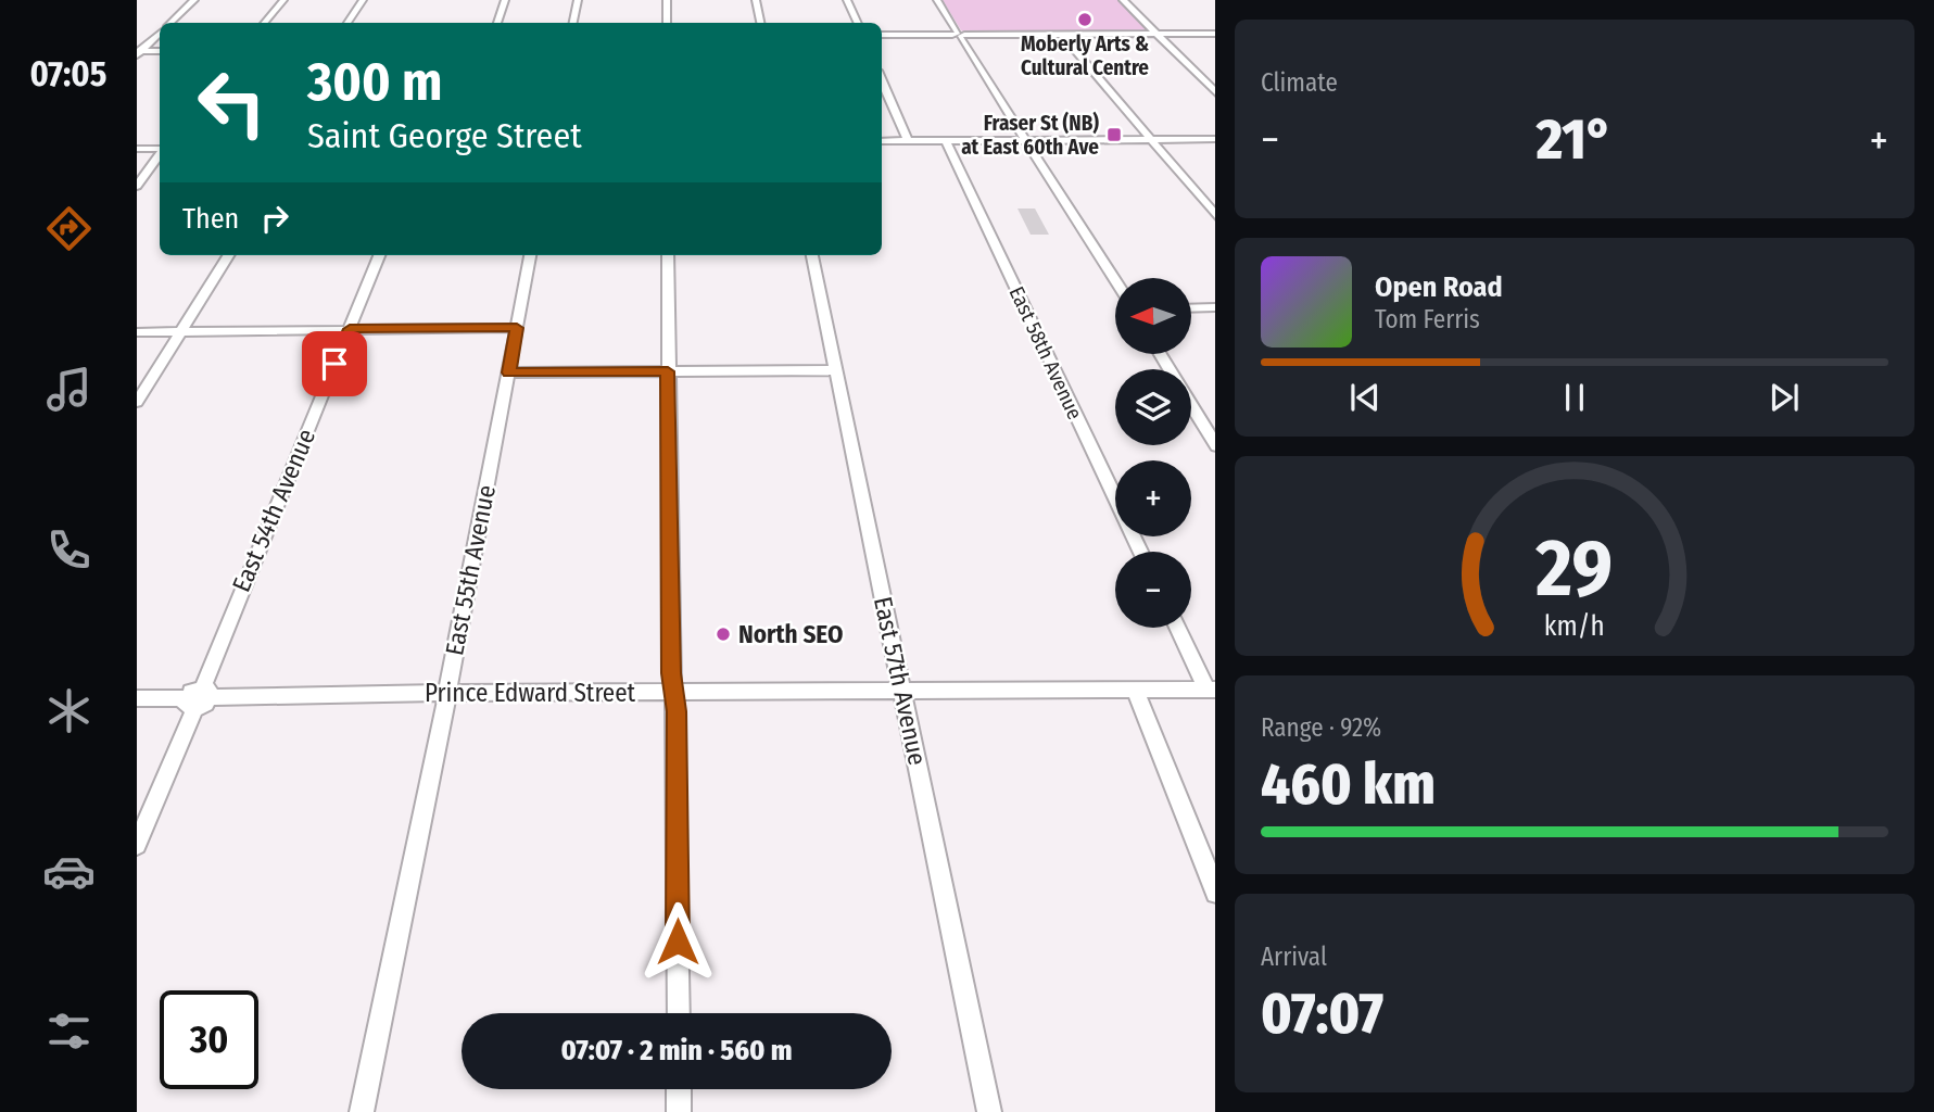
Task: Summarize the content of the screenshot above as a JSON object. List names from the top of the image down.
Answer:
{
  "streets": {
    "street": [
      "East 58th Avenue",
      "East 54th Avenue",
      "East 55th Avenue",
      "East 57th Avenue",
      "Prince Edward Street"
    ]
  },
  "crossings": [
    ["East 54th Avenue", "Prince Edward Street"],
    ["East 55th Avenue", "Prince Edward Street"],
    ["East 57th Avenue", "Prince Edward Street"]
  ],
  "places": {
    "other": ["Moberly Arts & Cultural Centre", "North SEO"],
    "transit": ["Fraser St (NB) at East 60th Ave"]
  },
  "north": "left",
  "page": {
    "tabs": "07:05",
    "tile": [
      "Climate",
      ["Range · 92%", "460 km"],
      ["Arrival", "07:07"]
    ],
    "turn": ["300 m", "Saint George Street"],
    "heat": ["−", "21°", "+"],
    "then": "Then",
    "song": ["Open Road", "Tom Ferris"],
    "map_buttons": ["+", "−"],
    "limit": "30",
    "trip": "07:07 · 2 min · 560 m",
    "gauge": ["29", "km/h"]
  }
}
